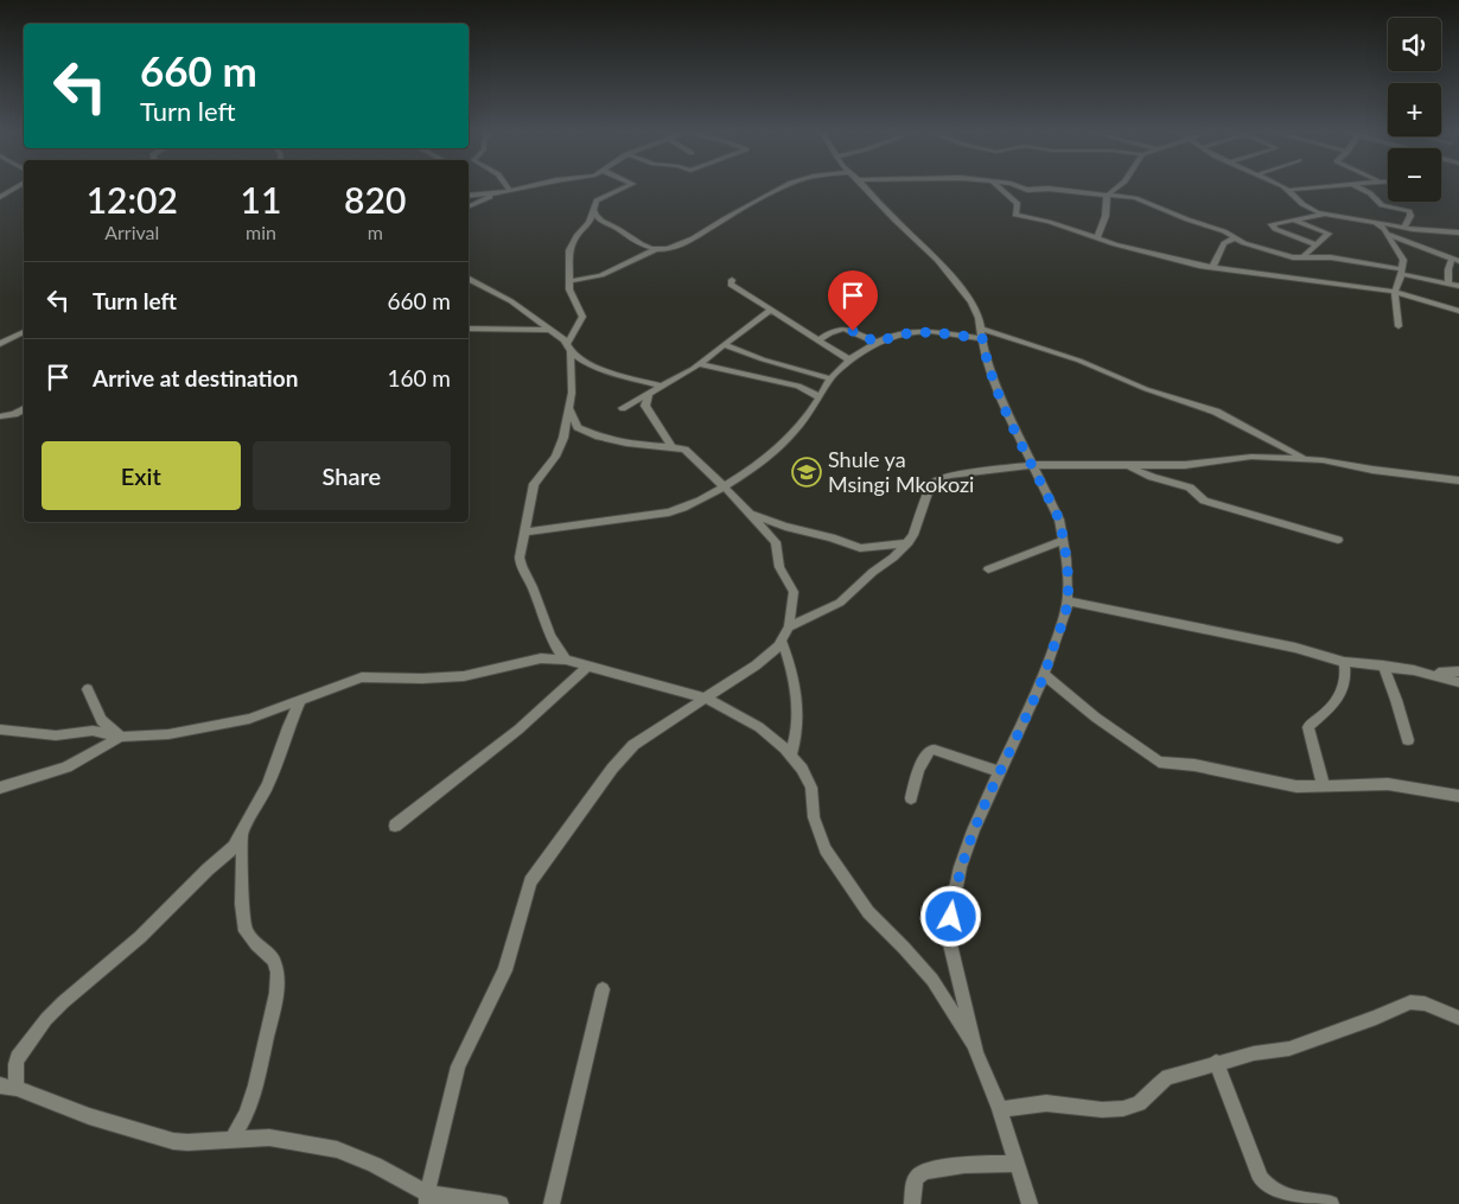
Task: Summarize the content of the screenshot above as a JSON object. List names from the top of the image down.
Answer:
{
  "places": {
    "school or university": ["Shule ya Msingi Mkokozi"]
  },
  "page": {
    "map_buttons": ["+", "−"],
    "turn": ["660 m", "Turn left"],
    "eta": [
      "12:02",
      "Arrival",
      "11",
      "min",
      "820",
      "m"
    ],
    "list": [
      {
        "name": "Turn left",
        "value": "660 m"
      },
      {
        "name": "Arrive at destination",
        "value": "160 m"
      }
    ],
    "buttons": ["Exit", "Share"]
  }
}
